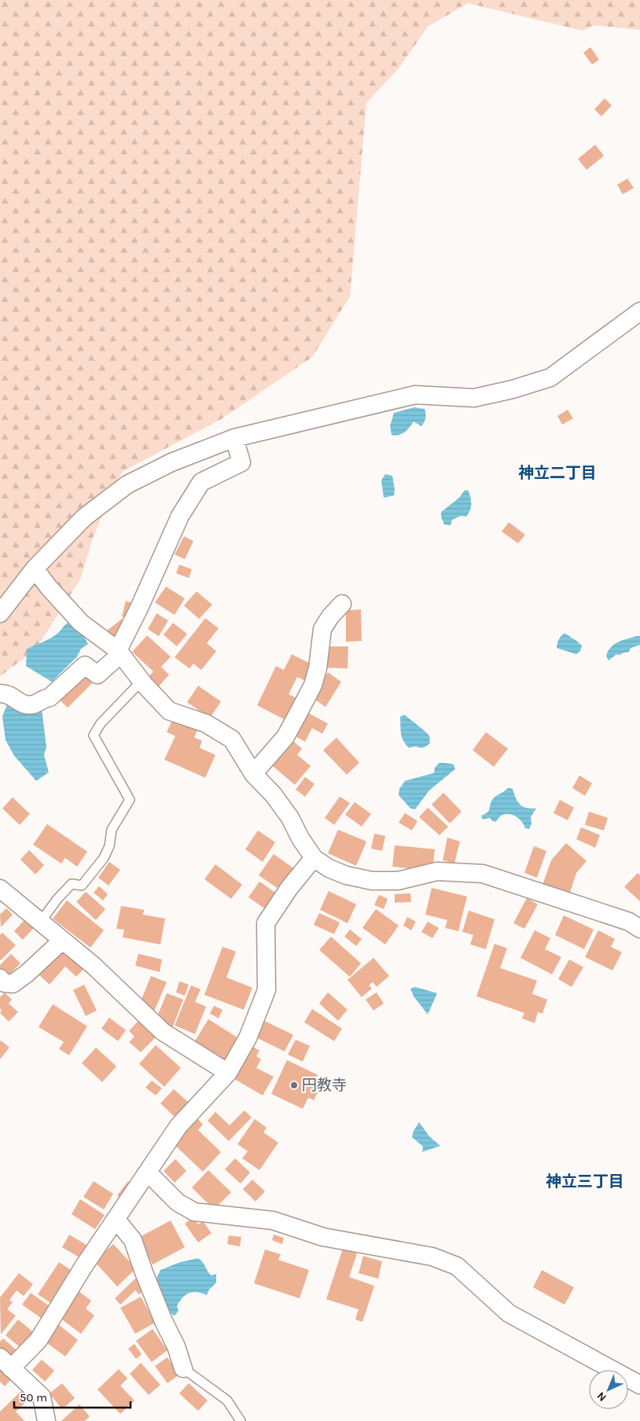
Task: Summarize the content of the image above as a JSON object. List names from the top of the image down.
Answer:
{
  "districts": ["神立二丁目", "神立三丁目"],
  "places": ["円教寺"],
  "scale_bar": "50 m",
  "north": "bottom left"
}
